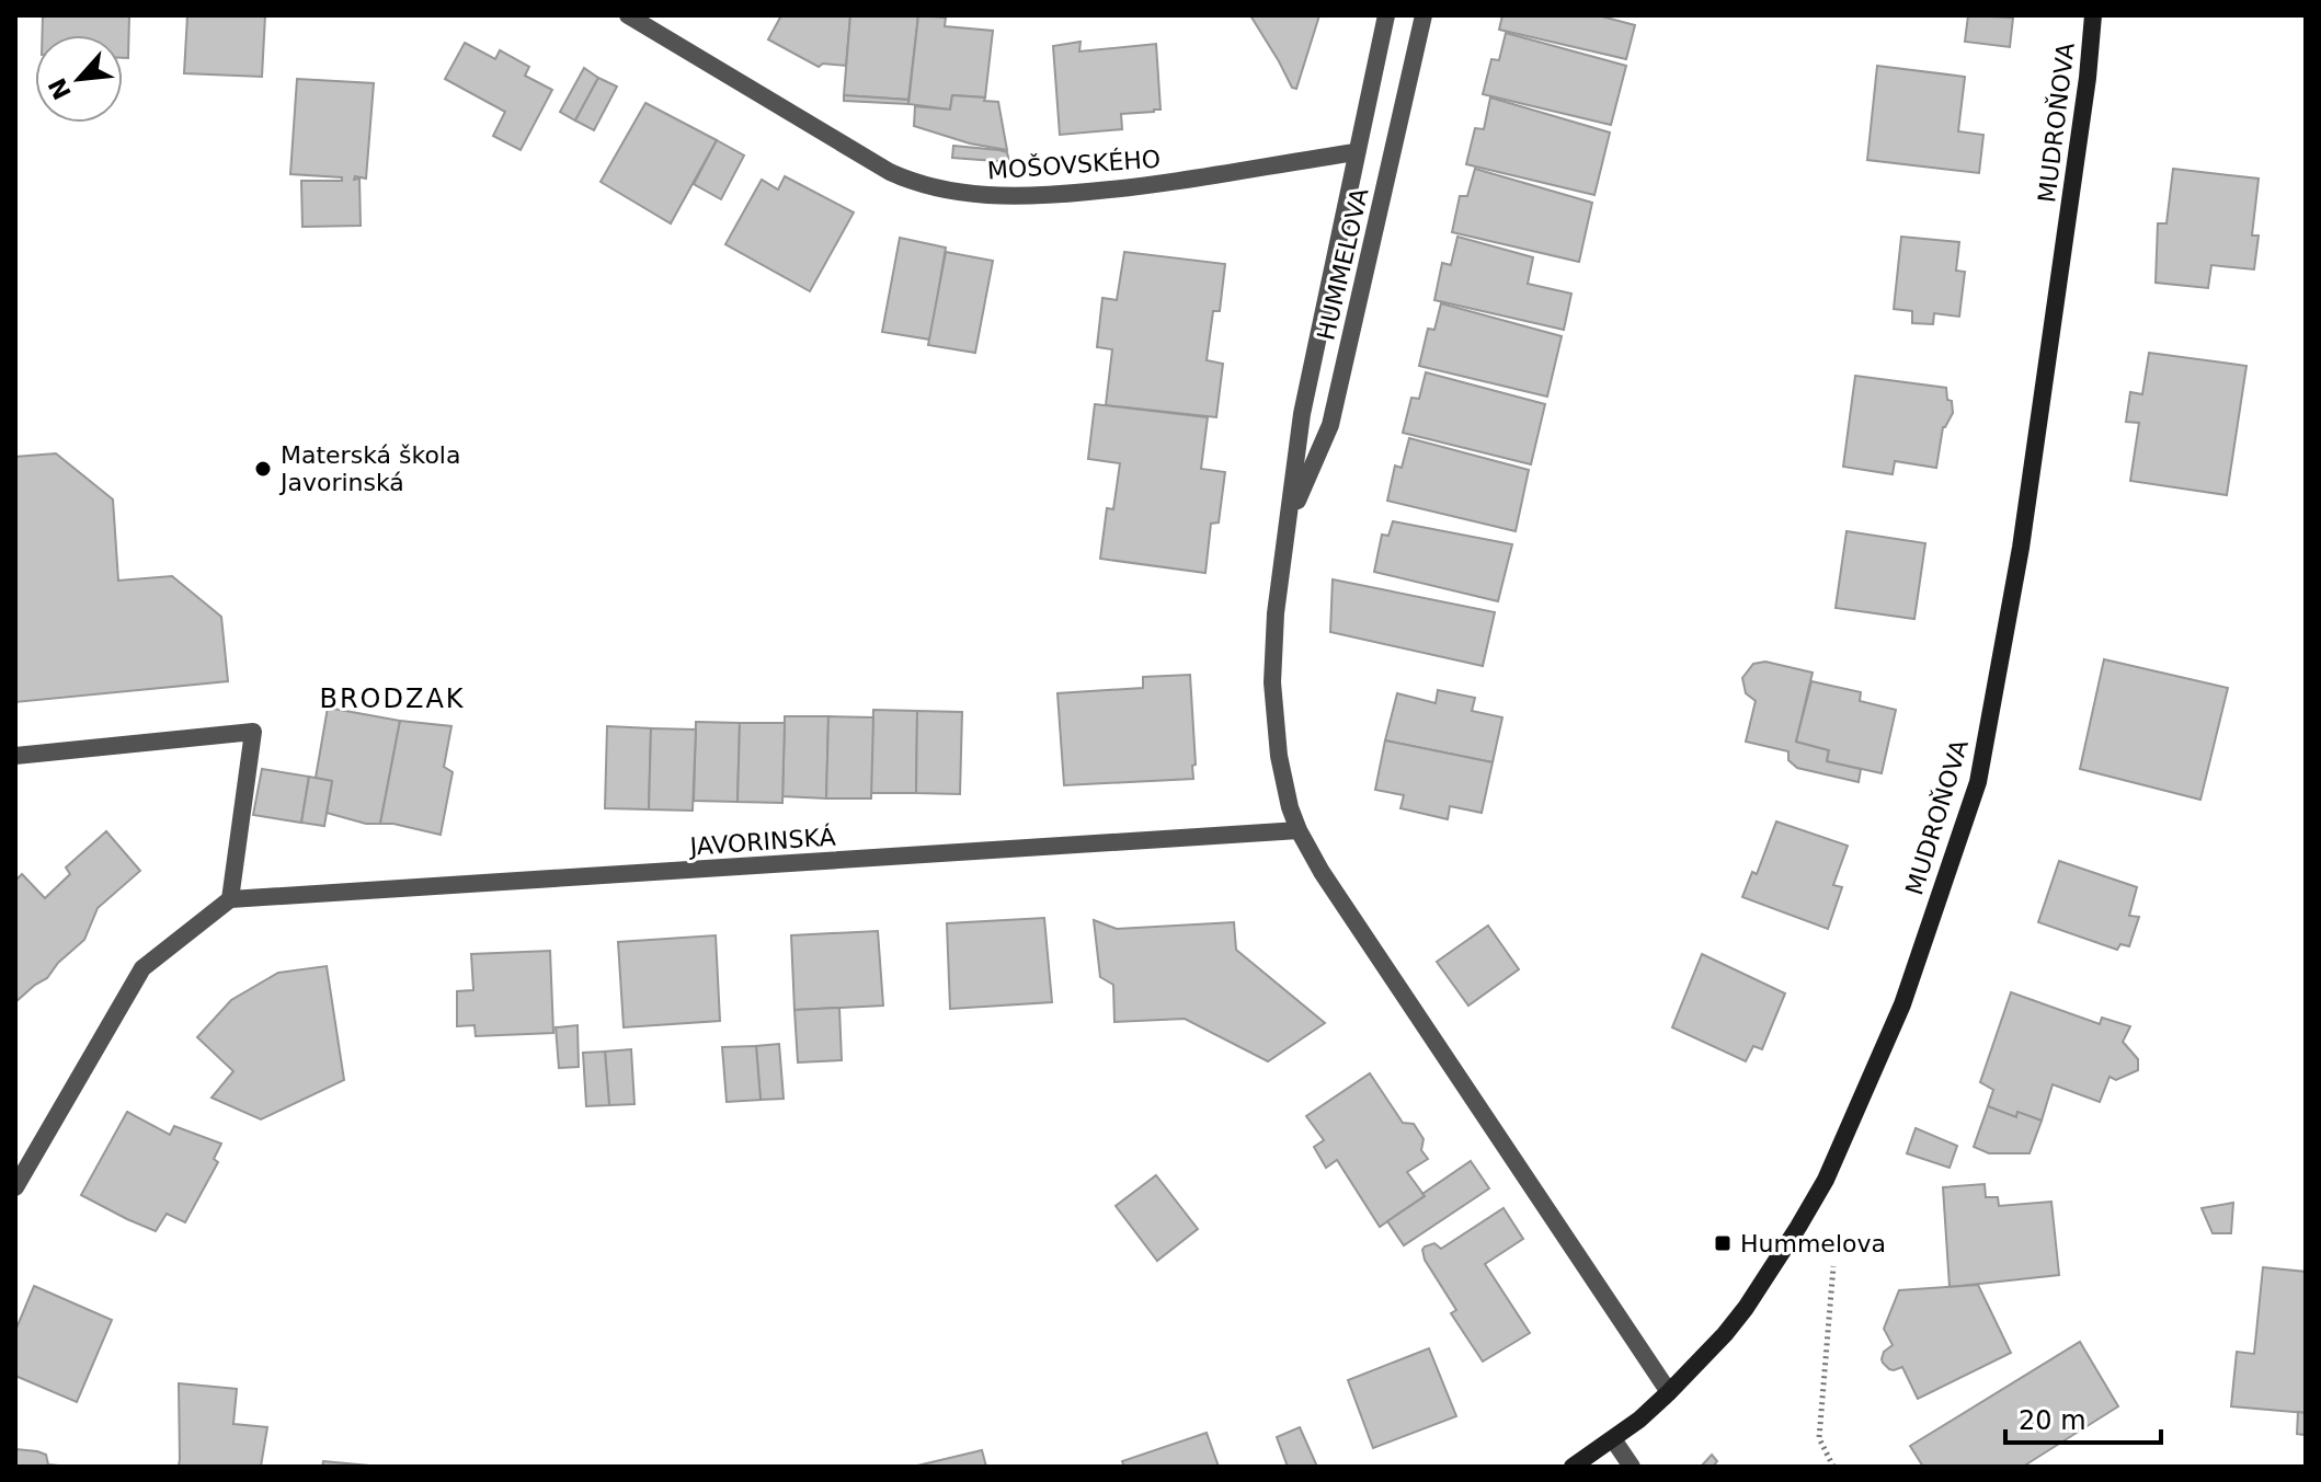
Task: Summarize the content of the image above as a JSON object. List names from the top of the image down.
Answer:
{
  "streets": {
    "street": [
      "MUDROŇOVA",
      "MOŠOVSKÉHO",
      "HUMMELOVA",
      "JAVORINSKÁ"
    ]
  },
  "crossings": [
    ["MUDROŇOVA", "HUMMELOVA"],
    ["MOŠOVSKÉHO", "HUMMELOVA"],
    ["HUMMELOVA", "JAVORINSKÁ"]
  ],
  "districts": ["BRODZAK"],
  "places": {
    "other": ["Materská škola Javorinská"],
    "transit": ["Hummelova"]
  },
  "scale_bar": "20 m",
  "north": "bottom left"
}
